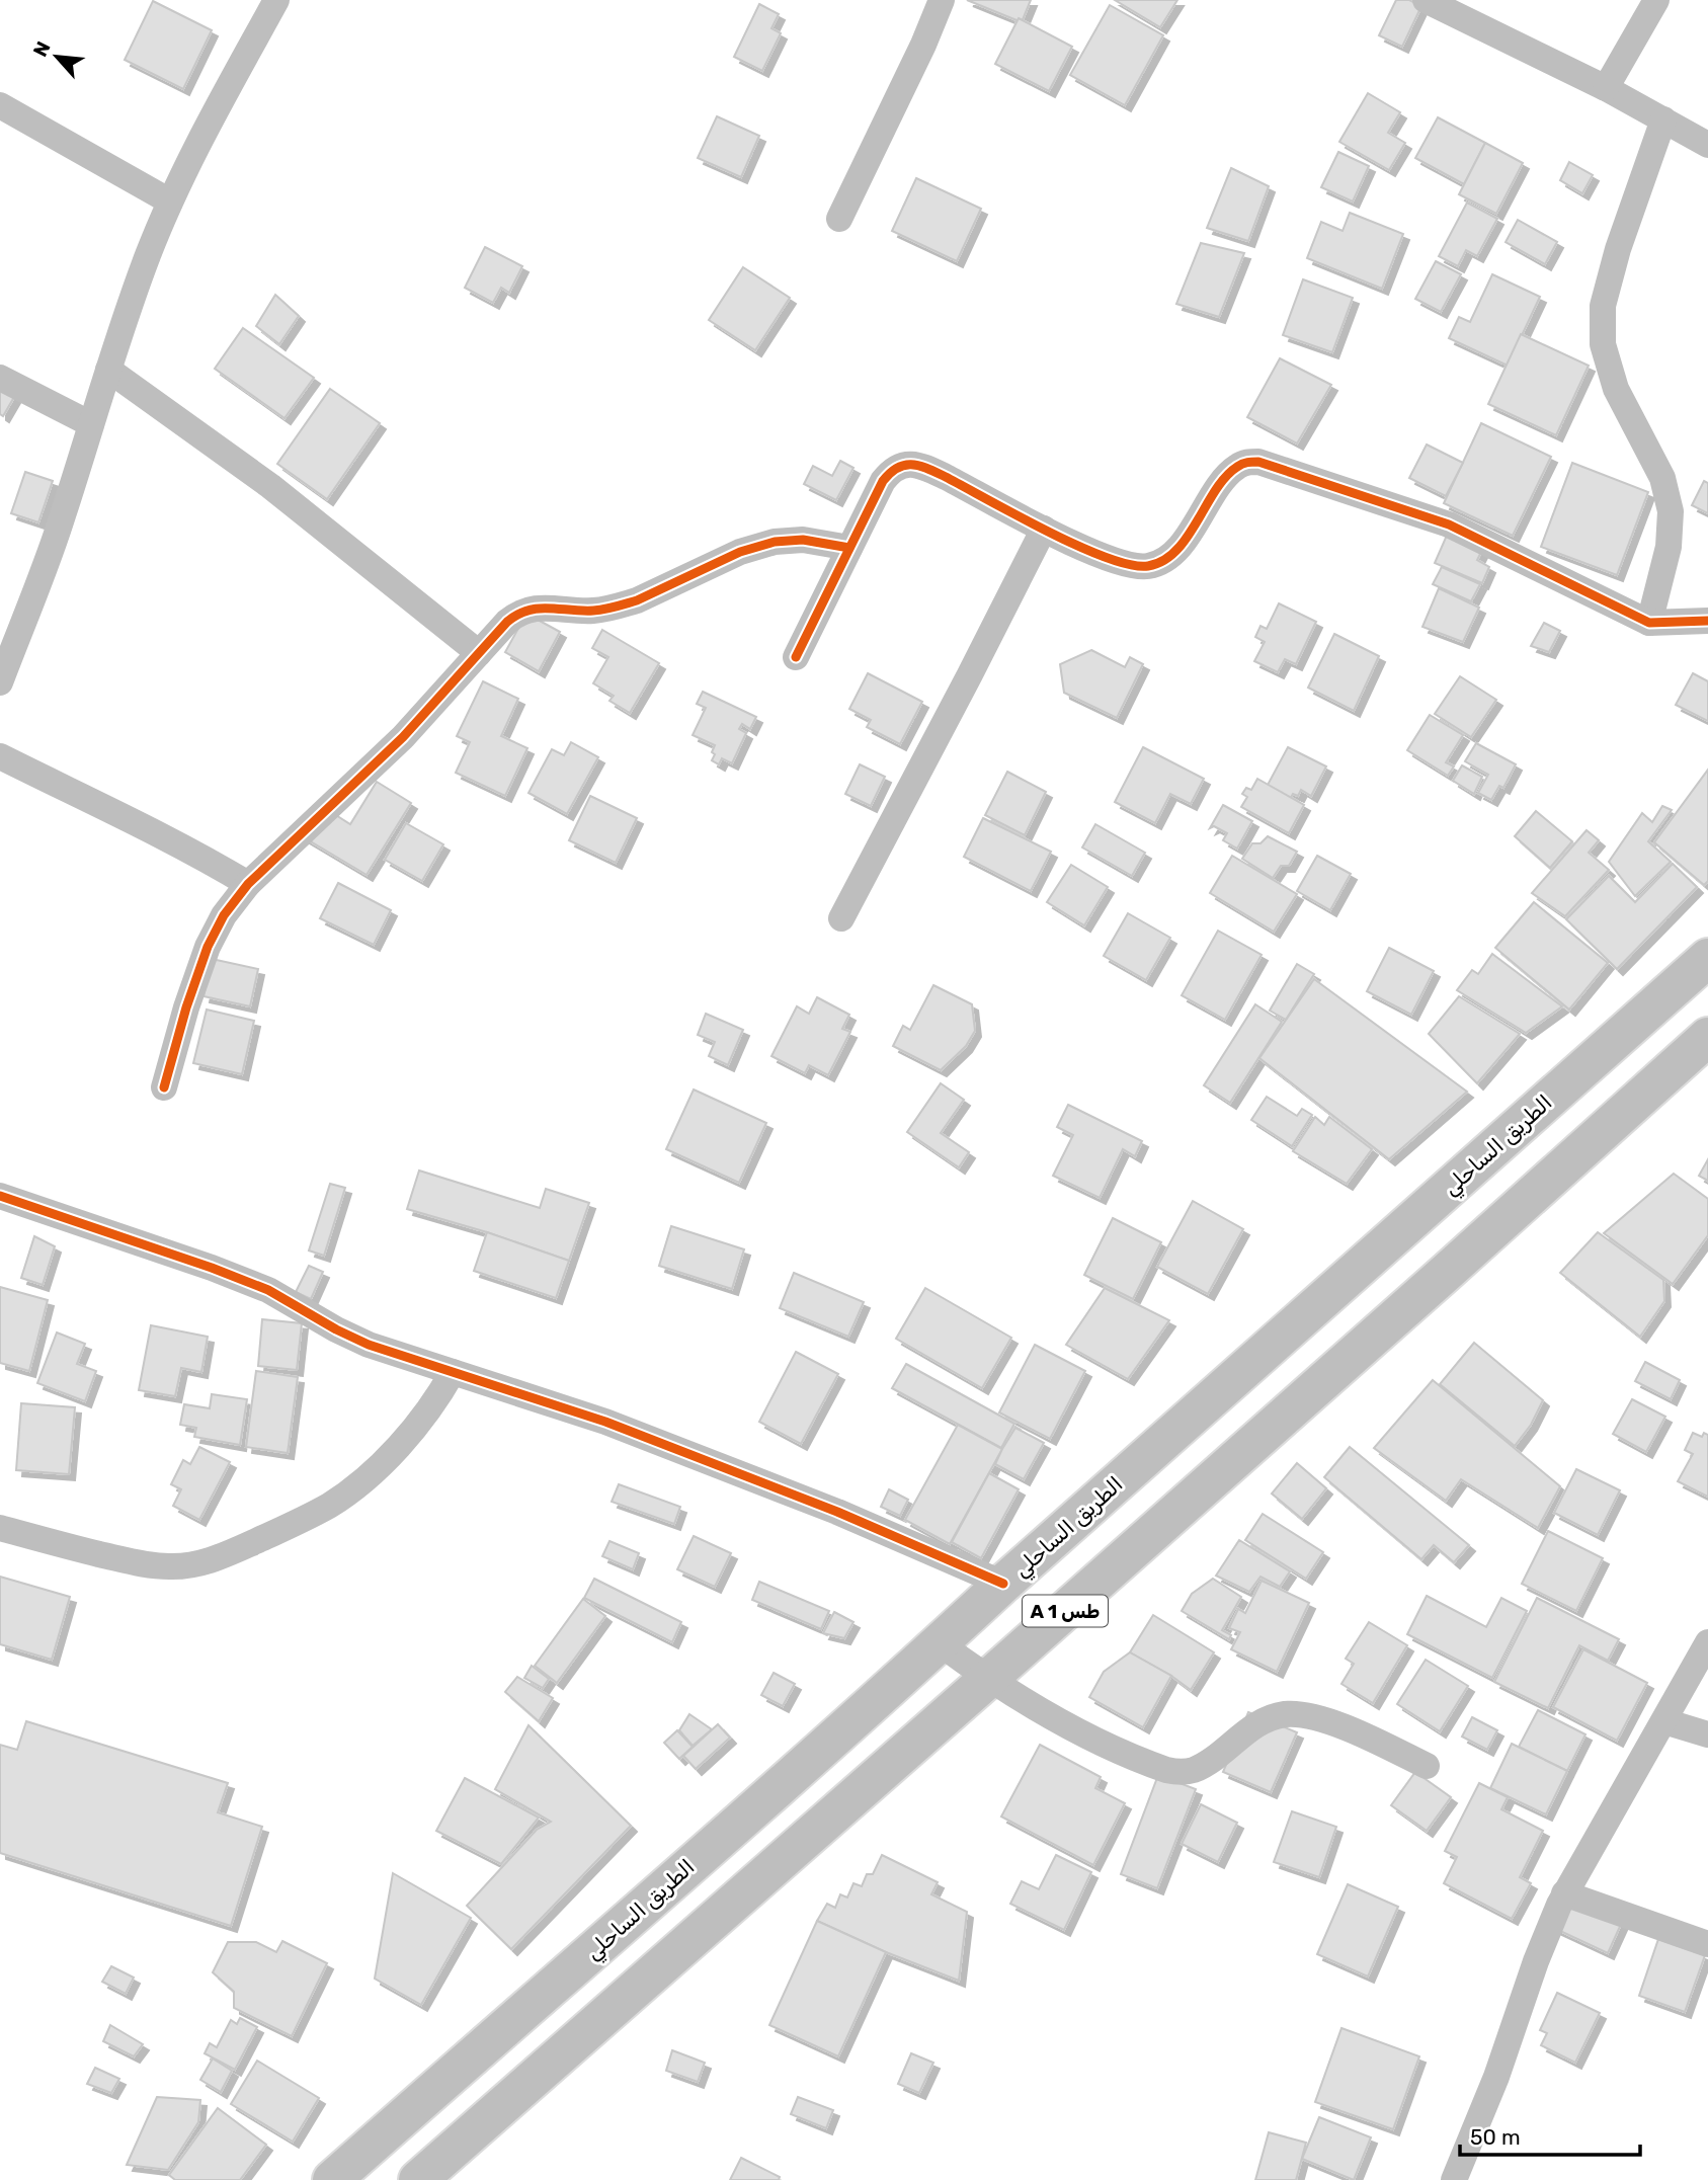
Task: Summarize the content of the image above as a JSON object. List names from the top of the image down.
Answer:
{
  "streets": {
    "highway": ["الطريق الساحلي", "A 1 طس"]
  },
  "scale_bar": "50 m",
  "north": "top left"
}
